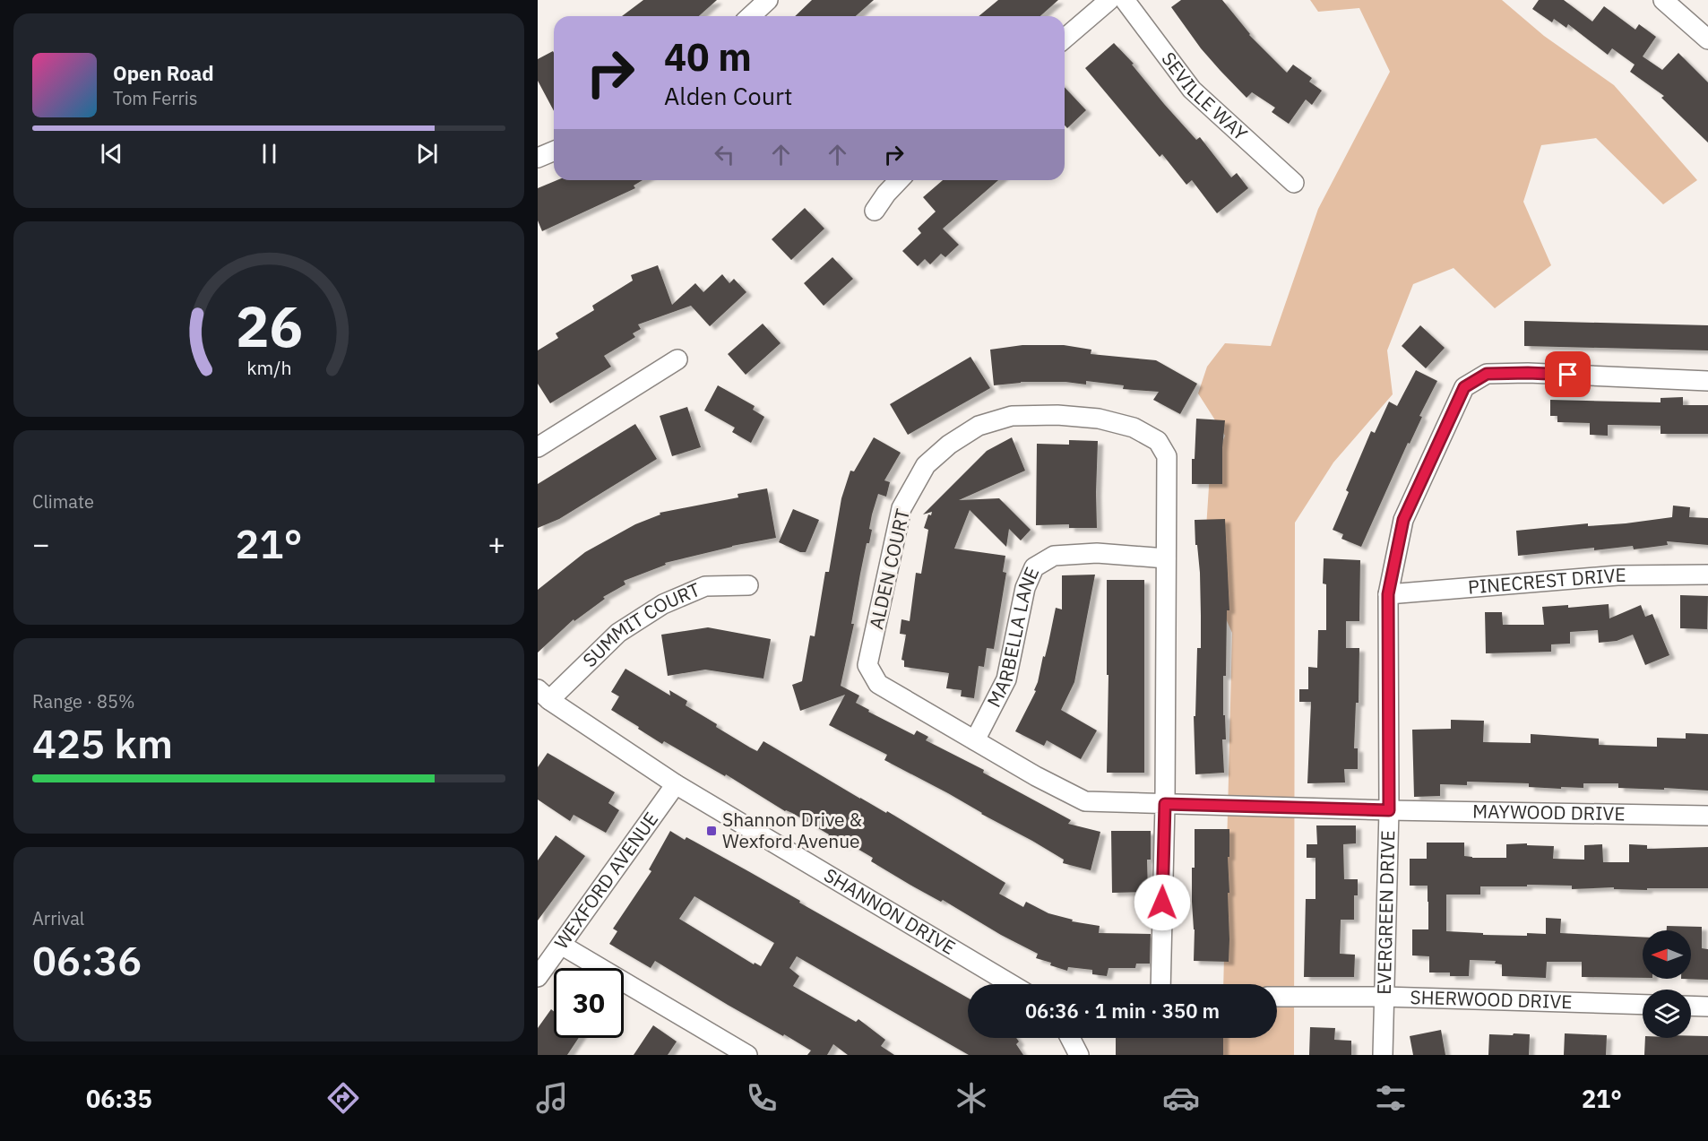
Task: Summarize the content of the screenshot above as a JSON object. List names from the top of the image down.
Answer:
{
  "streets": {
    "street": [
      "SEVILLE WAY",
      "ALDEN COURT",
      "PINECREST DRIVE",
      "SUMMIT COURT",
      "MARBELLA LANE",
      "MAYWOOD DRIVE",
      "WEXFORD AVENUE",
      "SHANNON DRIVE",
      "EVERGREEN DRIVE",
      "SHERWOOD DRIVE"
    ]
  },
  "crossings": [
    ["ALDEN COURT", "MARBELLA LANE"],
    ["ALDEN COURT", "MAYWOOD DRIVE"],
    ["ALDEN COURT", "EVERGREEN DRIVE"],
    ["PINECREST DRIVE", "EVERGREEN DRIVE"],
    ["SUMMIT COURT", "SHANNON DRIVE"],
    ["MAYWOOD DRIVE", "EVERGREEN DRIVE"],
    ["WEXFORD AVENUE", "SHANNON DRIVE"],
    ["EVERGREEN DRIVE", "SHERWOOD DRIVE"]
  ],
  "places": {
    "transit": ["Shannon Drive & Wexford Avenue"]
  },
  "north": "left",
  "page": {
    "turn": ["40 m", "Alden Court"],
    "song": ["Open Road", "Tom Ferris"],
    "tile": [
      "Climate",
      ["Range · 85%", "425 km"],
      ["Arrival", "06:36"]
    ],
    "heat": ["−", "21°", "+"],
    "limit": "30",
    "trip": "06:36 · 1 min · 350 m",
    "tabs": ["06:35", "21°"],
    "gauge": ["26", "km/h"]
  }
}
